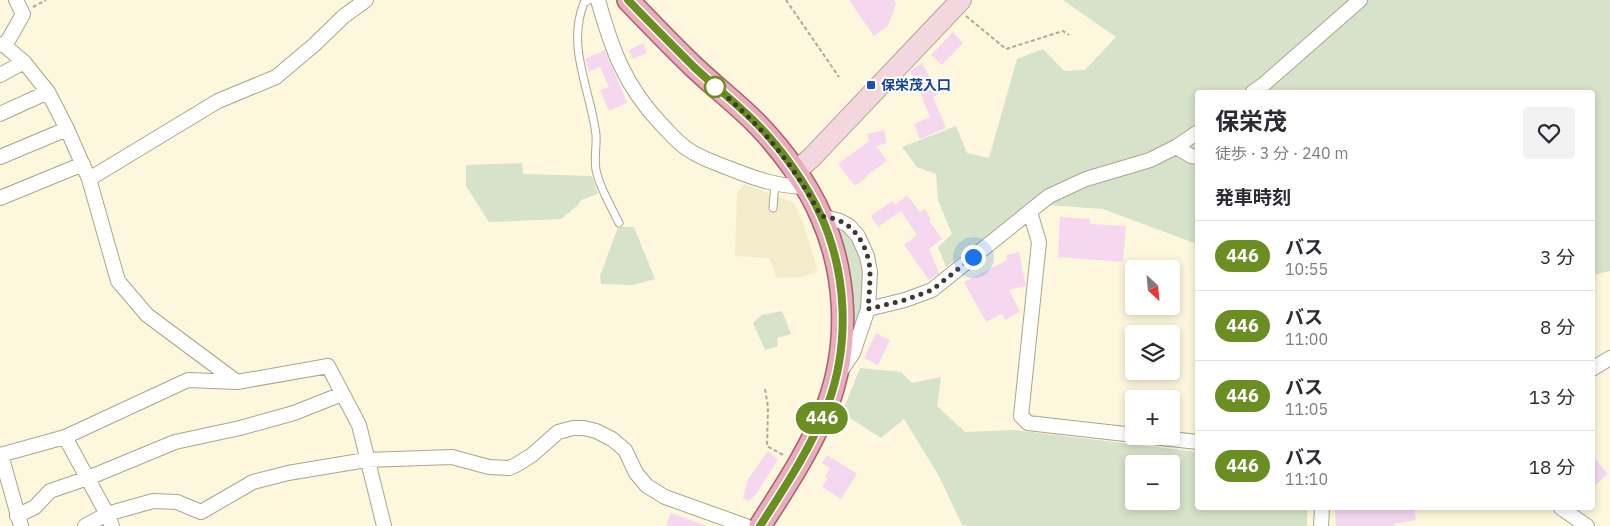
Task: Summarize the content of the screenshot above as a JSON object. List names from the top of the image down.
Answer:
{
  "places": {
    "transit": ["保栄茂入口"]
  },
  "lines": ["bus line 446"],
  "north": "bottom right",
  "page": {
    "on_map": "446",
    "heading": [
      ["保栄茂", "徒歩 · 3 分 · 240 m"],
      "発車時刻"
    ],
    "list": [
      {
        "mark": "446",
        "name": "バス",
        "note": "10:55",
        "value": "3 分"
      },
      {
        "mark": "446",
        "name": "バス",
        "note": "11:00",
        "value": "8 分"
      },
      {
        "mark": "446",
        "name": "バス",
        "note": "11:05",
        "value": "13 分"
      },
      {
        "mark": "446",
        "name": "バス",
        "note": "11:10",
        "value": "18 分"
      }
    ],
    "map_buttons": ["+", "−"]
  }
}
